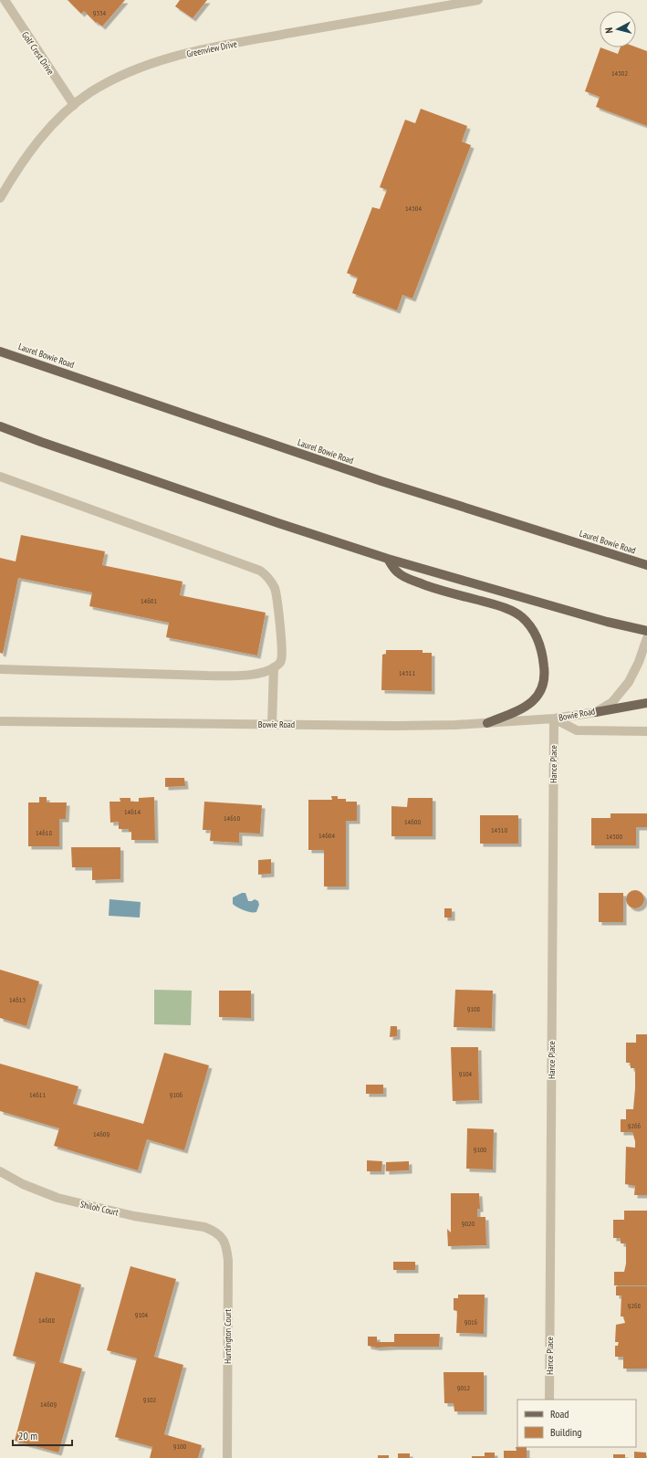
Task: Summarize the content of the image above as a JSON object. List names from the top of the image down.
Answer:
{
  "streets": {
    "main road": ["Laurel Bowie Road"],
    "street": [
      "Greenview Drive",
      "Golf Crest Drive",
      "Bowie Road",
      "Hance Place",
      "Shiloh Court",
      "Huntington Court"
    ]
  },
  "crossings": [
    ["Greenview Drive", "Golf Crest Drive"],
    ["Bowie Road", "Hance Place"],
    ["Shiloh Court", "Huntington Court"]
  ],
  "house_numbers": [
    "9334",
    "14502",
    "14504",
    "14601",
    "14511",
    "14614",
    "14610",
    "14600",
    "14510",
    "14618",
    "14604",
    "14500",
    "14613",
    "9108",
    "9104",
    "14611",
    "9106",
    "9266",
    "14609",
    "9100",
    "9020",
    "9268",
    "9104",
    "14608",
    "9016",
    "9012",
    "9102",
    "14609",
    "9100"
  ],
  "legend": ["Road", "Building"],
  "scale_bar": "20 m",
  "north": "left"
}
